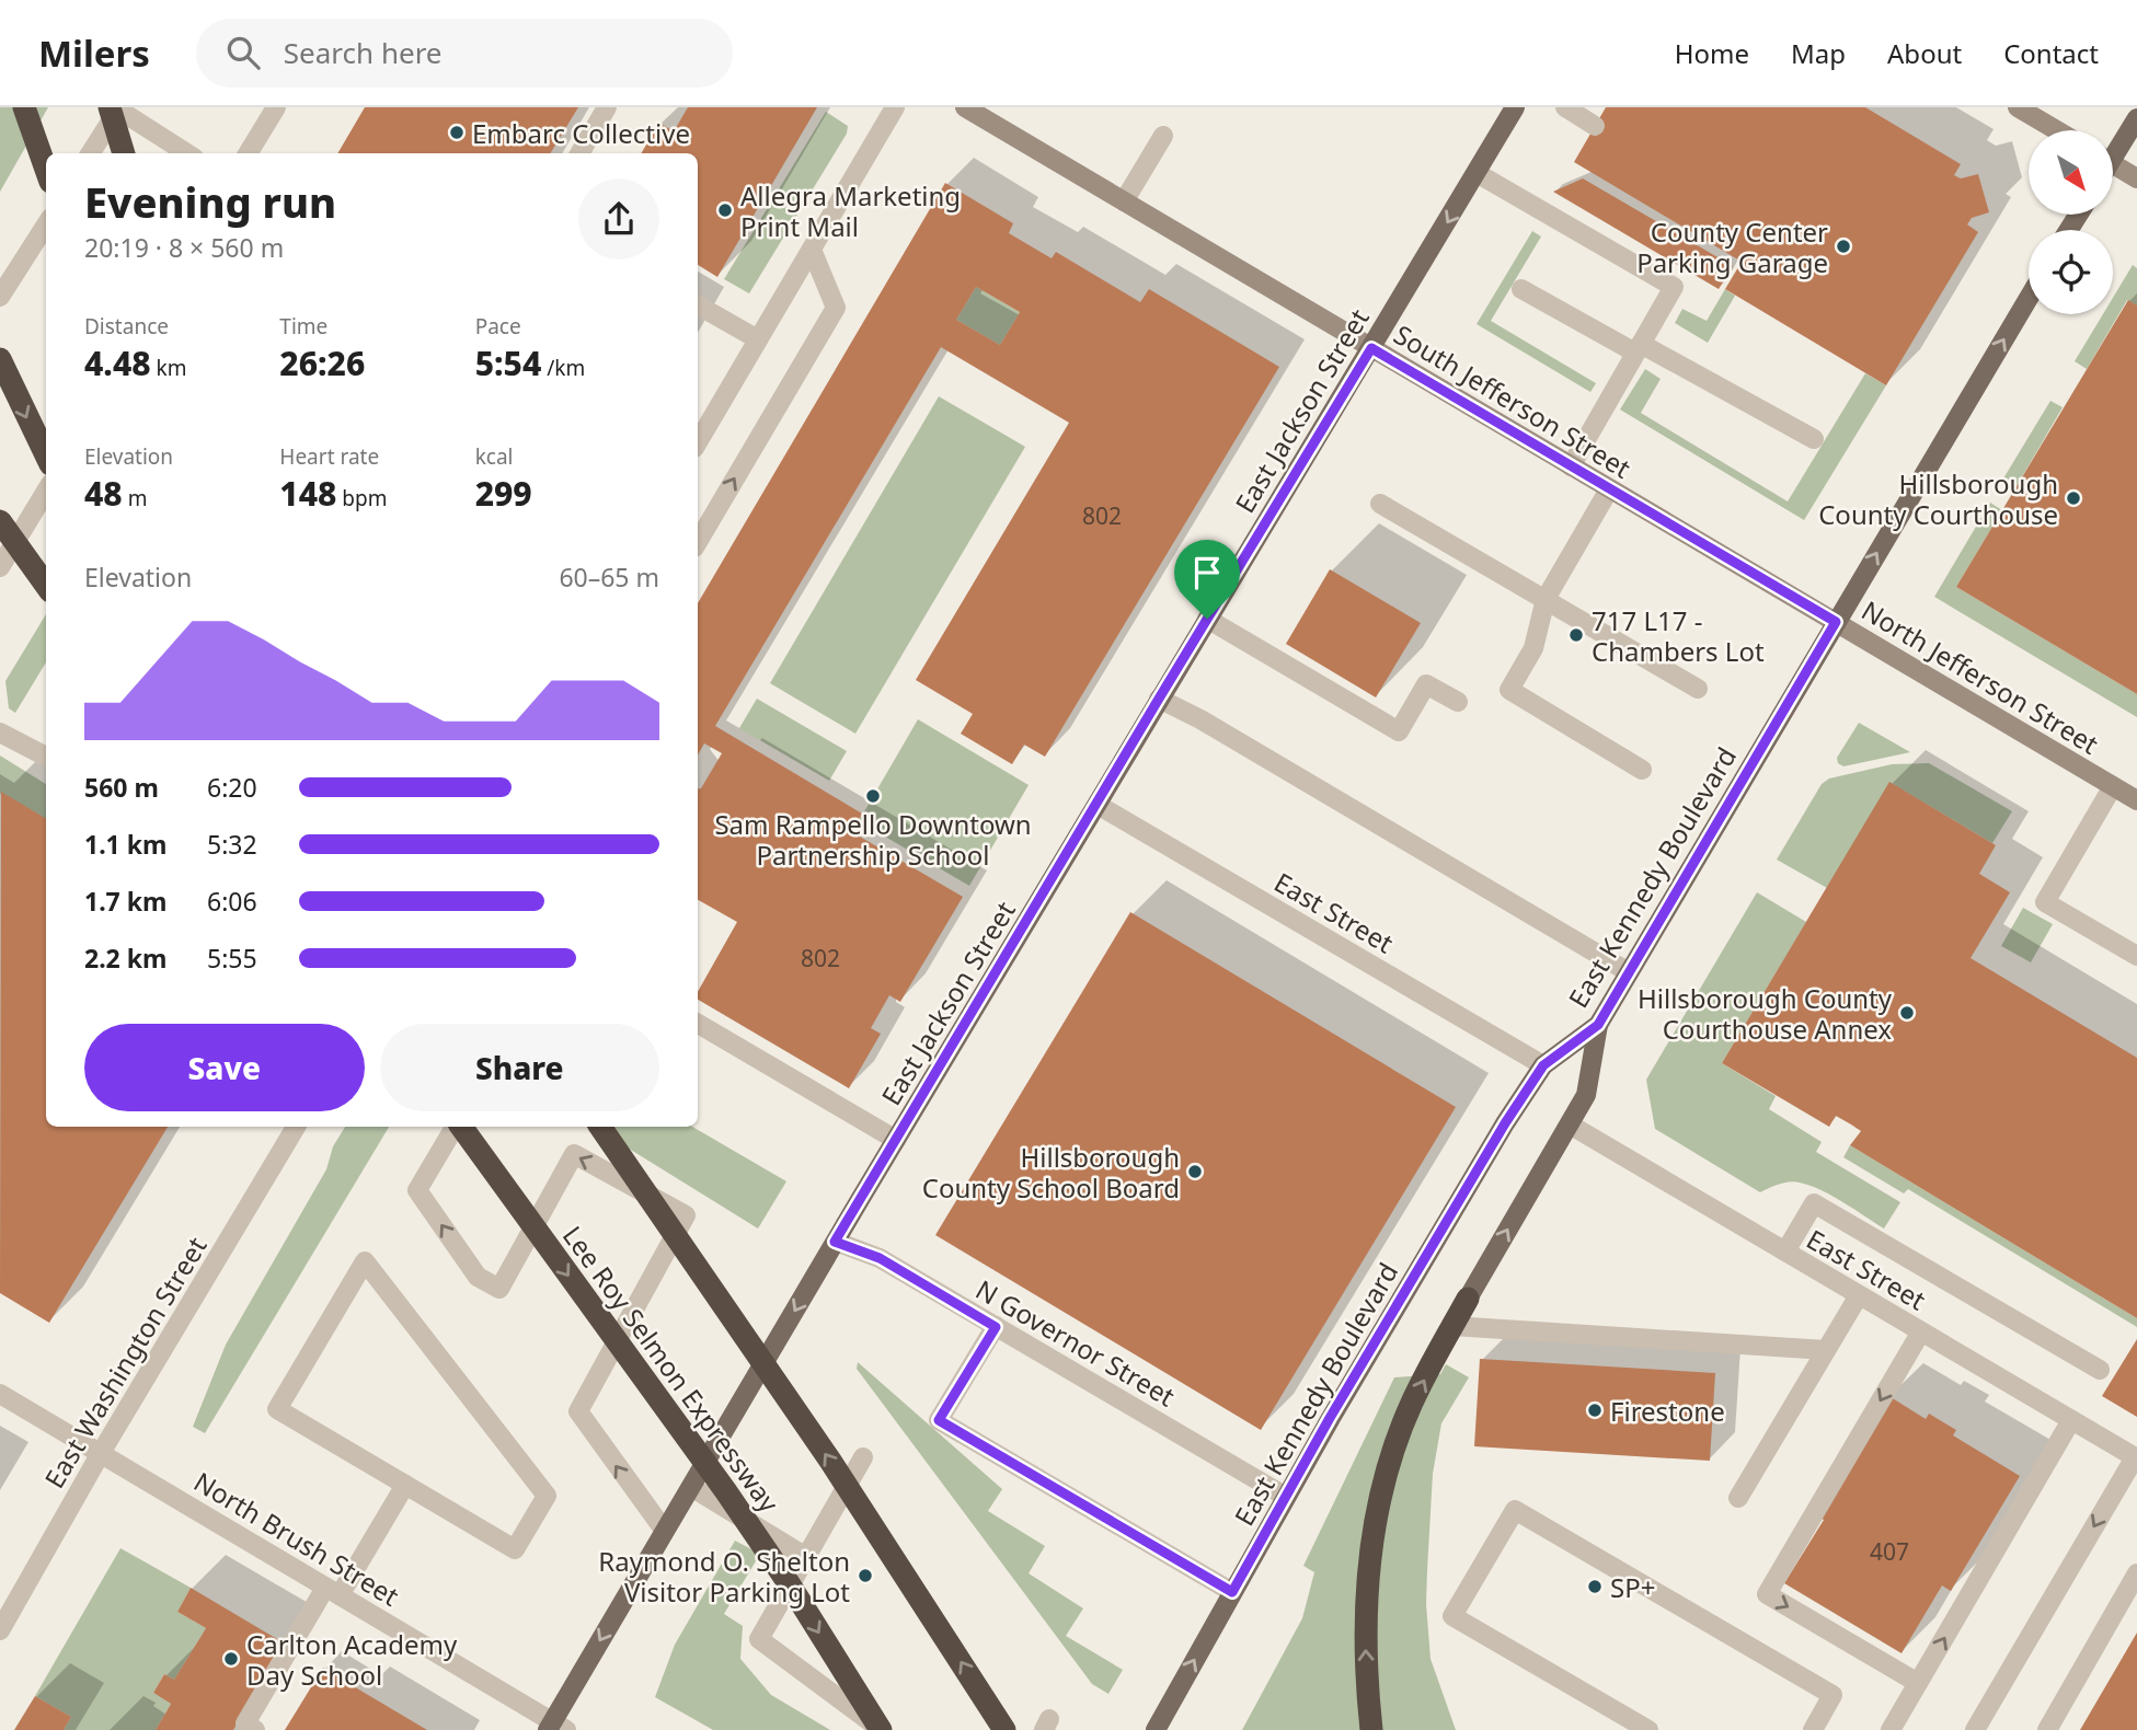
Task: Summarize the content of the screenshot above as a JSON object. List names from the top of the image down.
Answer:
{
  "streets": {
    "highway": ["Lee Roy Selmon Expressway"],
    "main road": [
      "South Jefferson Street",
      "East Jackson Street",
      "North Jefferson Street",
      "East Kennedy Boulevard"
    ],
    "street": [
      "East Street",
      "N Governor Street",
      "East Washington Street",
      "North Brush Street"
    ]
  },
  "crossings": [
    ["South Jefferson Street", "East Jackson Street"],
    ["South Jefferson Street", "North Jefferson Street"],
    ["South Jefferson Street", "East Kennedy Boulevard"],
    ["East Jackson Street", "East Street"],
    ["East Jackson Street", "N Governor Street"],
    ["East Jackson Street", "North Brush Street"],
    ["North Jefferson Street", "East Kennedy Boulevard"],
    ["East Kennedy Boulevard", "East Street"],
    ["East Kennedy Boulevard", "N Governor Street"],
    ["East Washington Street", "North Brush Street"]
  ],
  "one_way": ["East Jackson Street"],
  "places": [
    "Embarc Collective",
    "Allegra Marketing Print Mail",
    "County Center Parking Garage",
    "Hillsborough County Courthouse",
    "717 L17 - Chambers Lot",
    "Sam Rampello Downtown Partnership School",
    "Hillsborough County Courthouse Annex",
    "Hillsborough County School Board",
    "Firestone",
    "Raymond O. Shelton Visitor Parking Lot",
    "SP+",
    "Carlton Academy Day School"
  ],
  "house_numbers": ["802", "802", "407"],
  "north": "bottom right",
  "page": {
    "header": "Milers",
    "search": "Search here",
    "nav": [
      "Home",
      "Map",
      "About",
      "Contact"
    ],
    "heading": ["Evening run", "20:19 · 8 × 560 m"],
    "stats": [
      ["Distance", "4.48 km"],
      ["Time", "26:26"],
      ["Pace", "5:54 /km"],
      ["Elevation", "48 m"],
      ["Heart rate", "148 bpm"],
      ["kcal", "299"]
    ],
    "chart": ["Elevation", "60–65 m"],
    "list": [
      {
        "name": "560 m",
        "note": "6:20"
      },
      {
        "name": "1.1 km",
        "note": "5:32"
      },
      {
        "name": "1.7 km",
        "note": "6:06"
      },
      {
        "name": "2.2 km",
        "note": "5:55"
      }
    ],
    "buttons": ["Save", "Share"]
  }
}
